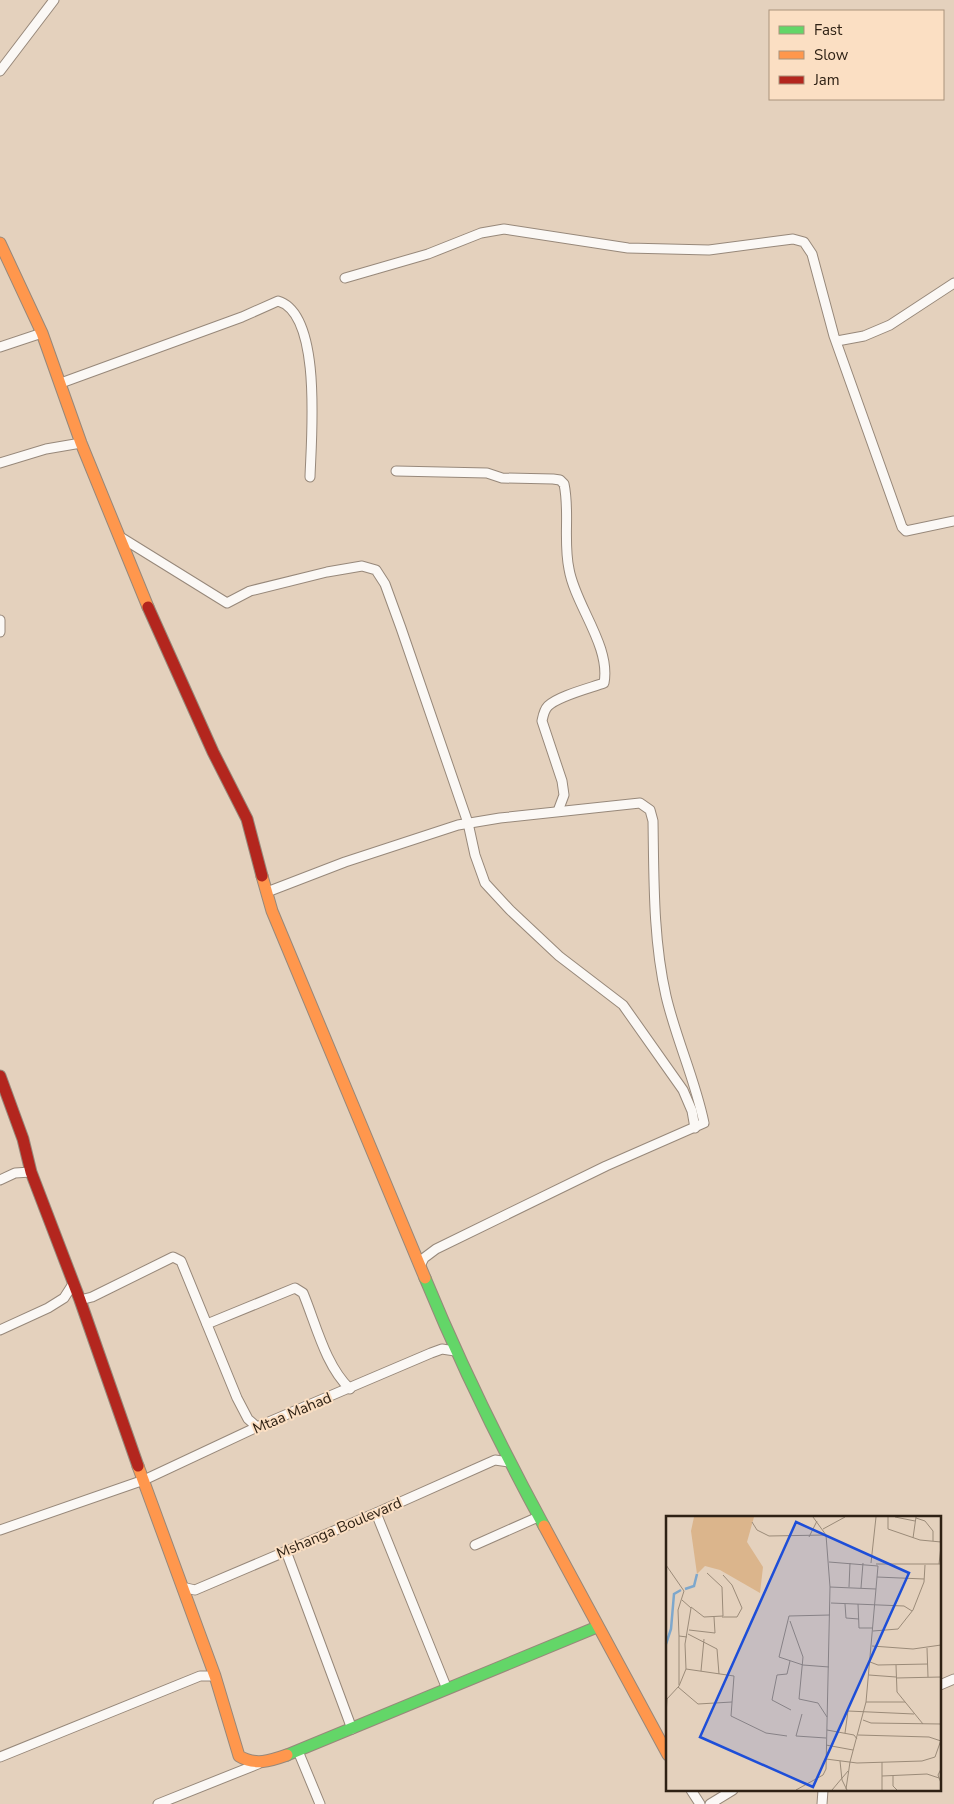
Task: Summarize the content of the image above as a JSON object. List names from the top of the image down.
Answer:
{
  "streets": {
    "street": ["Mtaa Mahad", "Mshanga Boulevard"]
  },
  "legend": ["Fast", "Slow", "Jam"]
}
